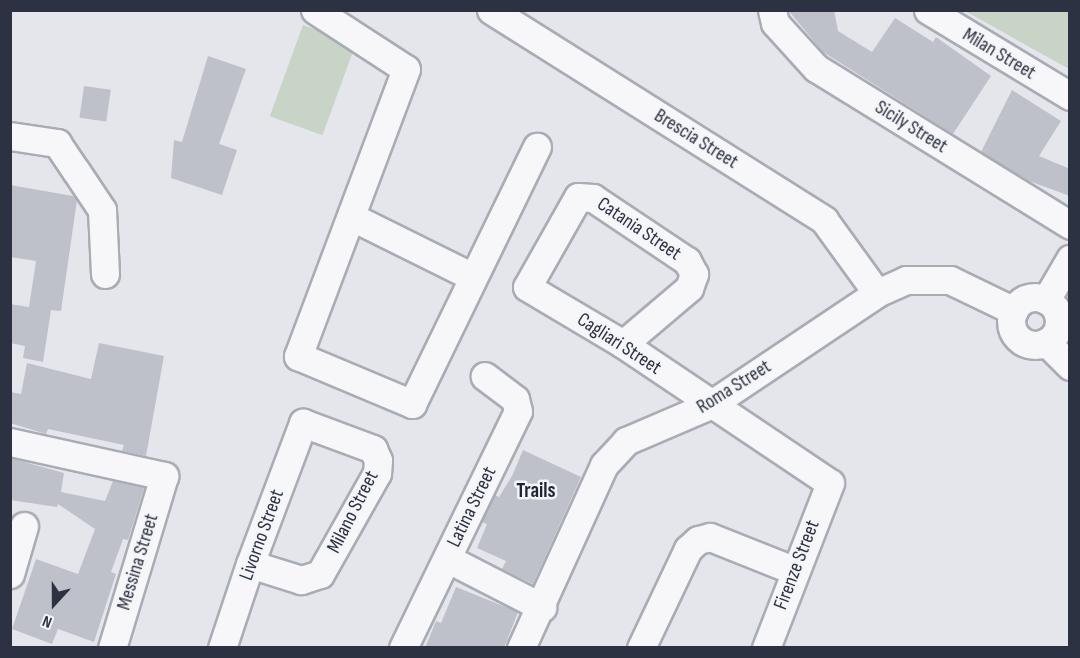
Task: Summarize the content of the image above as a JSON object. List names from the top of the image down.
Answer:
{
  "streets": {
    "street": [
      "Milan Street",
      "Sicily Street",
      "Brescia Street",
      "Catania Street",
      "Cagliari Street",
      "Roma Street",
      "Latina Street",
      "Milano Street",
      "Livorno Street",
      "Messina Street",
      "Firenze Street"
    ]
  },
  "crossings": [
    ["Brescia Street", "Roma Street"],
    ["Catania Street", "Cagliari Street"],
    ["Cagliari Street", "Roma Street"],
    ["Cagliari Street", "Firenze Street"],
    ["Milano Street", "Livorno Street"]
  ],
  "districts": ["Trails"],
  "north": "bottom"
}
